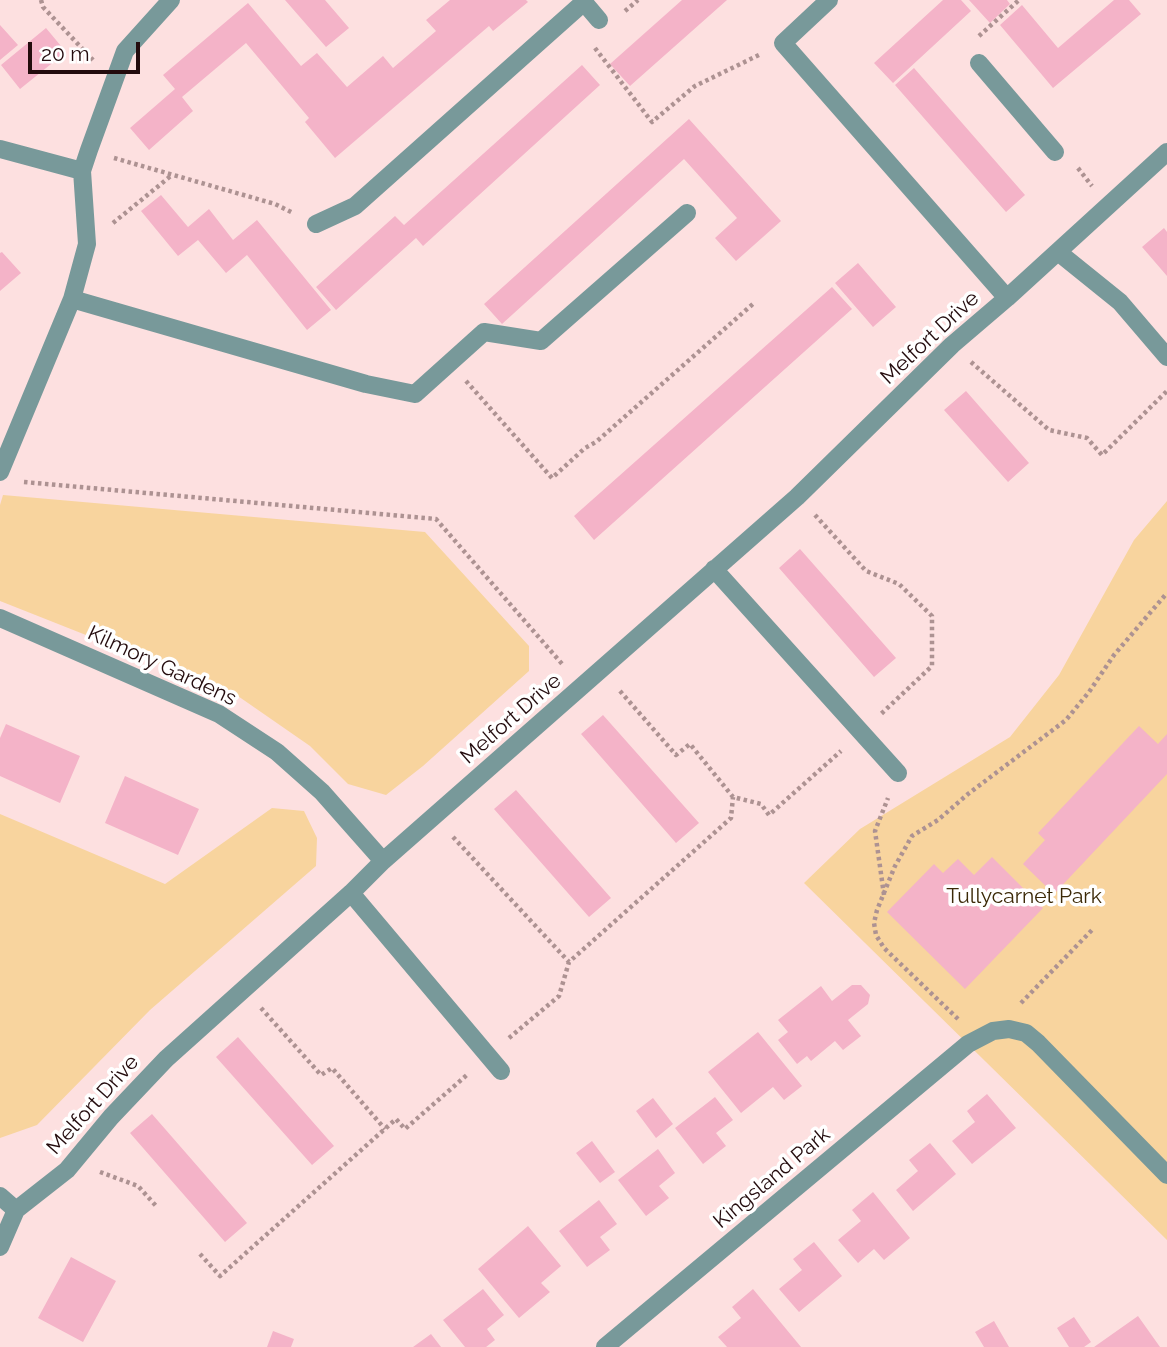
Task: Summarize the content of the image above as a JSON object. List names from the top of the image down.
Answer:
{
  "streets": {
    "street": ["Melfort Drive", "Kilmory Gardens", "Kingsland Park"]
  },
  "crossings": [
    ["Melfort Drive", "Kilmory Gardens"]
  ],
  "parks": ["Tullycarnet Park"],
  "scale_bar": "20 m"
}
